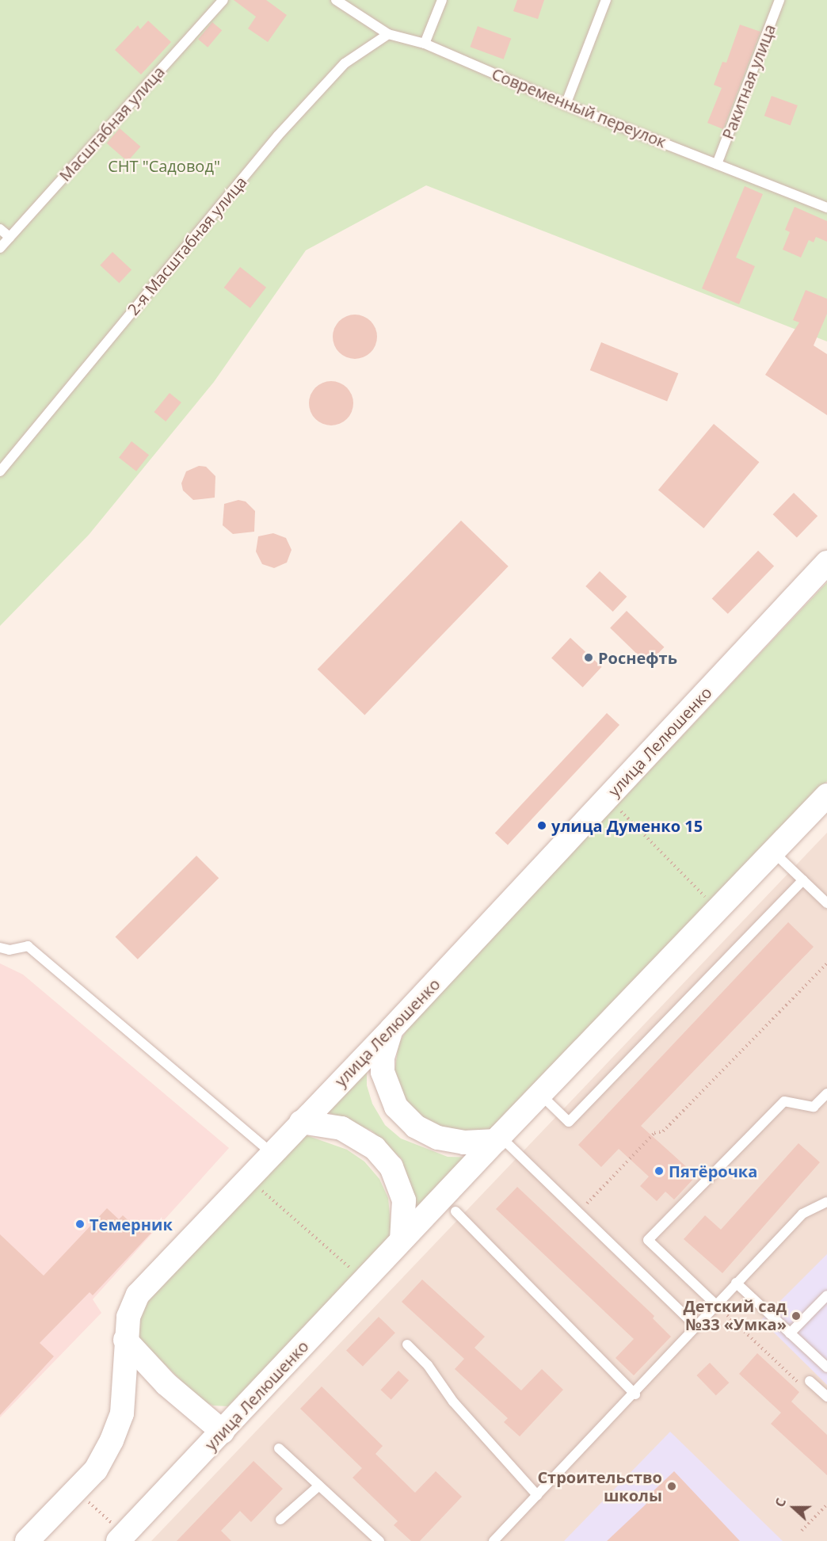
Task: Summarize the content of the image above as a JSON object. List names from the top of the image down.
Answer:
{
  "streets": {
    "street": ["улица Лелюшенко"],
    "lane": [
      "Ракитная улица",
      "Современный переулок",
      "Масштабная улица",
      "2-я Масштабная улица"
    ]
  },
  "crossings": [
    ["Ракитная улица", "Современный переулок"],
    ["Современный переулок", "2-я Масштабная улица"]
  ],
  "parks": ["СНТ \"Садовод\""],
  "places": [
    "Роснефть",
    "улица Думенко 15",
    "Пятёрочка",
    "Темерник",
    "Детский сад №33 «Умка»",
    "Строительство школы"
  ],
  "north": "left"
}
